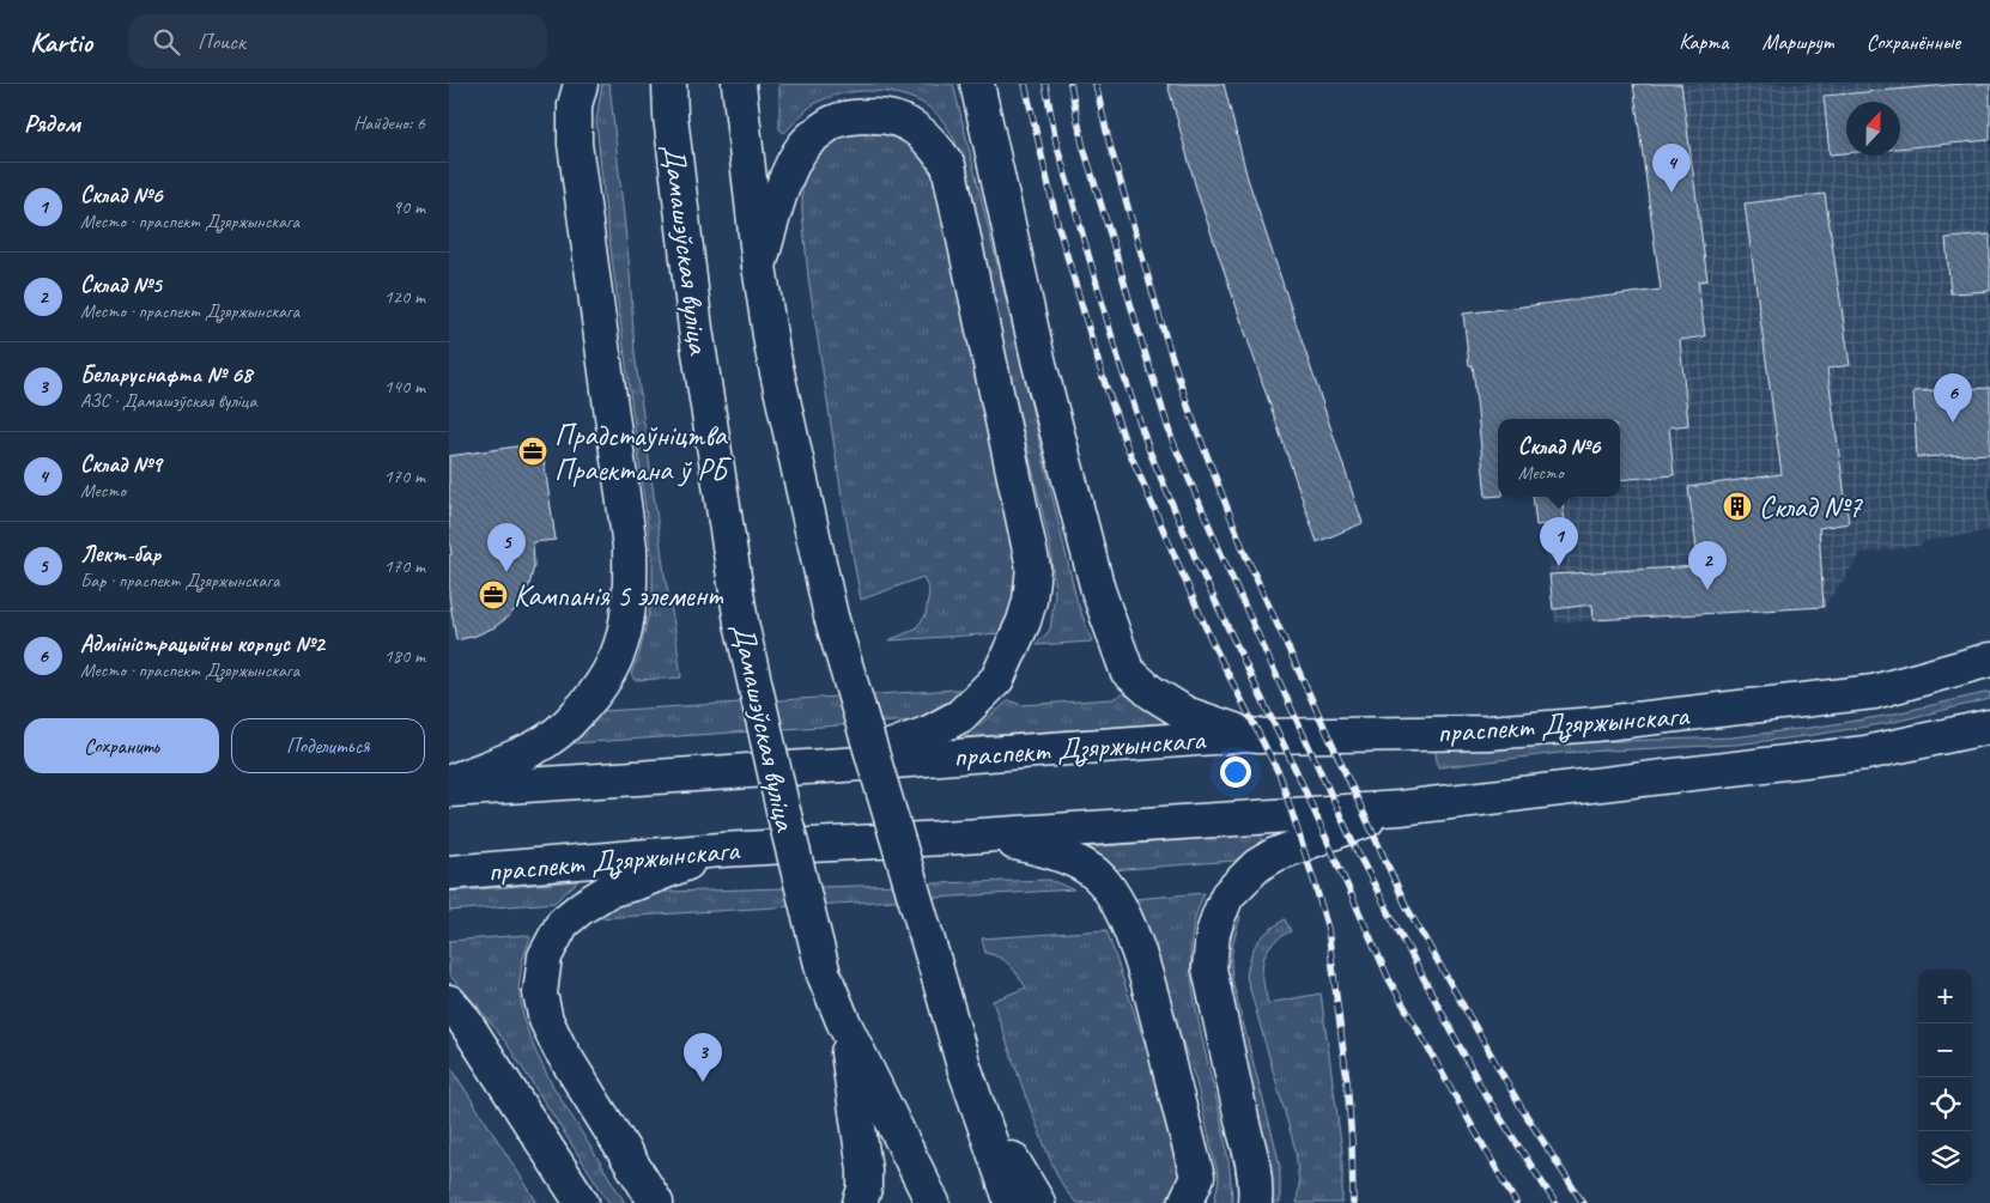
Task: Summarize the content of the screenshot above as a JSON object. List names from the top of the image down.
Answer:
{
  "streets": {
    "main road": ["Дамашэўская вуліца", "праспект Дзяржынскага"]
  },
  "places": {
    "office": ["Прадстаўніцтва Праектана ў РБ", "Кампанія 5 элемент"],
    "building": ["Склад №7"]
  },
  "north": "top",
  "page": {
    "header": "Kartio",
    "search": "Поиск",
    "nav": ["Карта", "Маршрут", "Сохранённые"],
    "heading": ["Рядом", "Найдено: 6"],
    "pins": [
      "4",
      "6",
      "1",
      "5",
      "2",
      "3"
    ],
    "list": [
      {
        "mark": "1",
        "name": "Склад №6",
        "note": "Место · праспект Дзяржынскага",
        "value": "90 m"
      },
      {
        "mark": "2",
        "name": "Склад №5",
        "note": "Место · праспект Дзяржынскага",
        "value": "120 m"
      },
      {
        "mark": "3",
        "name": "Беларуснафта № 68",
        "note": "АЗС · Дамашэўская вуліца",
        "value": "140 m"
      },
      {
        "mark": "4",
        "name": "Склад №9",
        "note": "Место",
        "value": "170 m"
      },
      {
        "mark": "5",
        "name": "Лект-бар",
        "note": "Бар · праспект Дзяржынскага",
        "value": "170 m"
      },
      {
        "mark": "6",
        "name": "Адміністрацыйны корпус №2",
        "note": "Место · праспект Дзяржынскага",
        "value": "180 m"
      }
    ],
    "popup": ["Склад №6", "Место"],
    "buttons": ["Сохранить", "Поделиться"],
    "map_buttons": ["+", "−"]
  }
}
